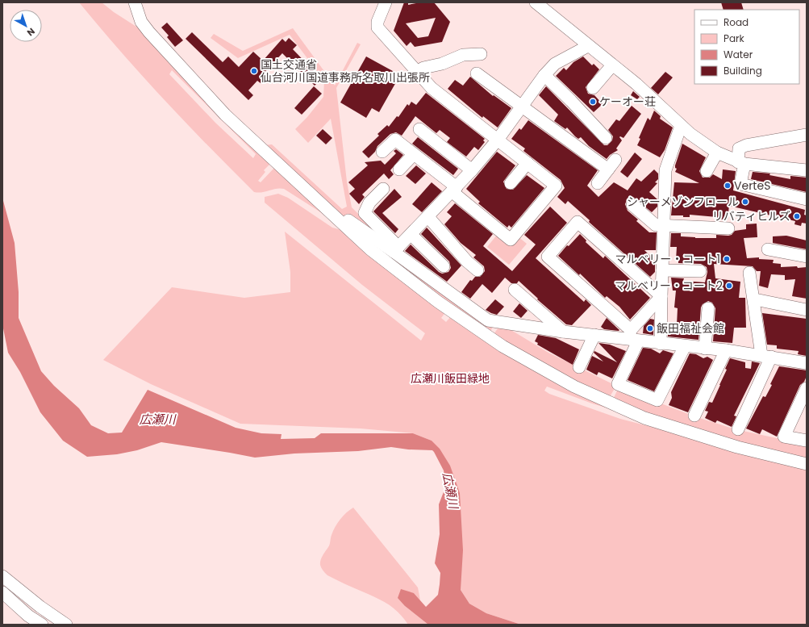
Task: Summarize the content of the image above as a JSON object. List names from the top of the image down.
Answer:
{
  "water": ["広瀬川"],
  "parks": ["広瀬川飯田緑地"],
  "places": [
    "国土交通省 仙台河川国道事務所名取川出張所",
    "ケーオー荘",
    "VerteS",
    "シャーメゾンフロール",
    "リバティヒルズ",
    "マルベリー・コート1",
    "マルベリー・コート2",
    "飯田福祉会館"
  ],
  "legend": [
    "Road",
    "Park",
    "Water",
    "Building"
  ],
  "north": "bottom right"
}
